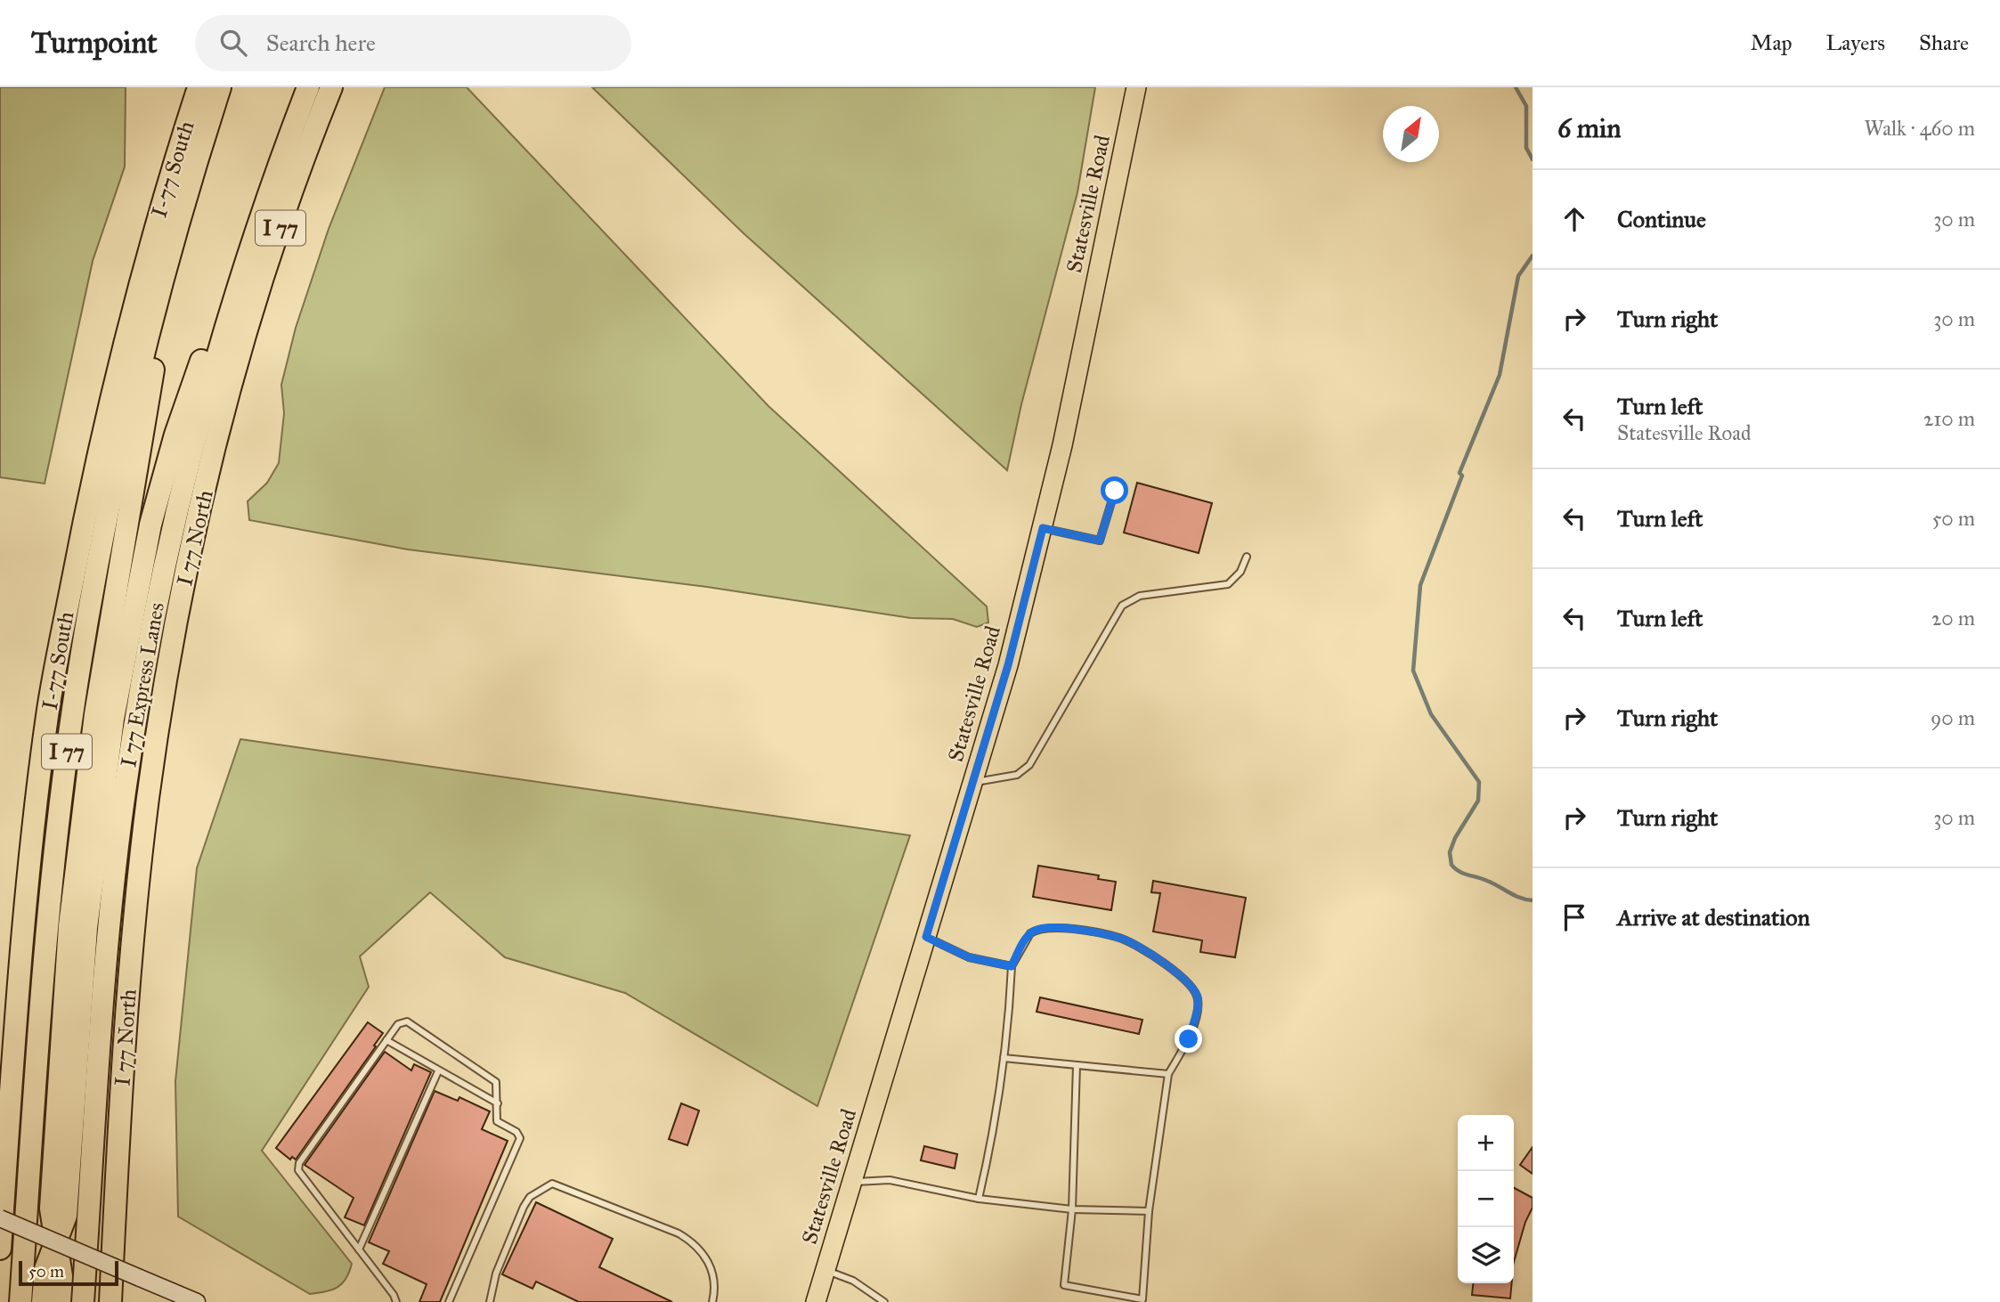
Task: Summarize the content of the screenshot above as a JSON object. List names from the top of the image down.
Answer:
{
  "streets": {
    "highway": [
      "I-77 South",
      "I 77",
      "I 77 North",
      "I 77 Express Lanes"
    ],
    "main road": ["Statesville Road"]
  },
  "scale_bar": "50 m",
  "north": "top right",
  "page": {
    "header": "Turnpoint",
    "search": "Search here",
    "nav": ["Map", "Layers", "Share"],
    "heading": ["6 min", "Walk · 460 m"],
    "list": [
      ["Continue", "30 m"],
      ["Turn right", "30 m"],
      ["Turn left", "Statesville Road", "210 m"],
      ["Turn left", "50 m"],
      ["Turn left", "20 m"],
      ["Turn right", "90 m"],
      ["Turn right", "30 m"],
      "Arrive at destination"
    ],
    "map_buttons": ["+", "−"],
    "scale": "50 m"
  }
}
